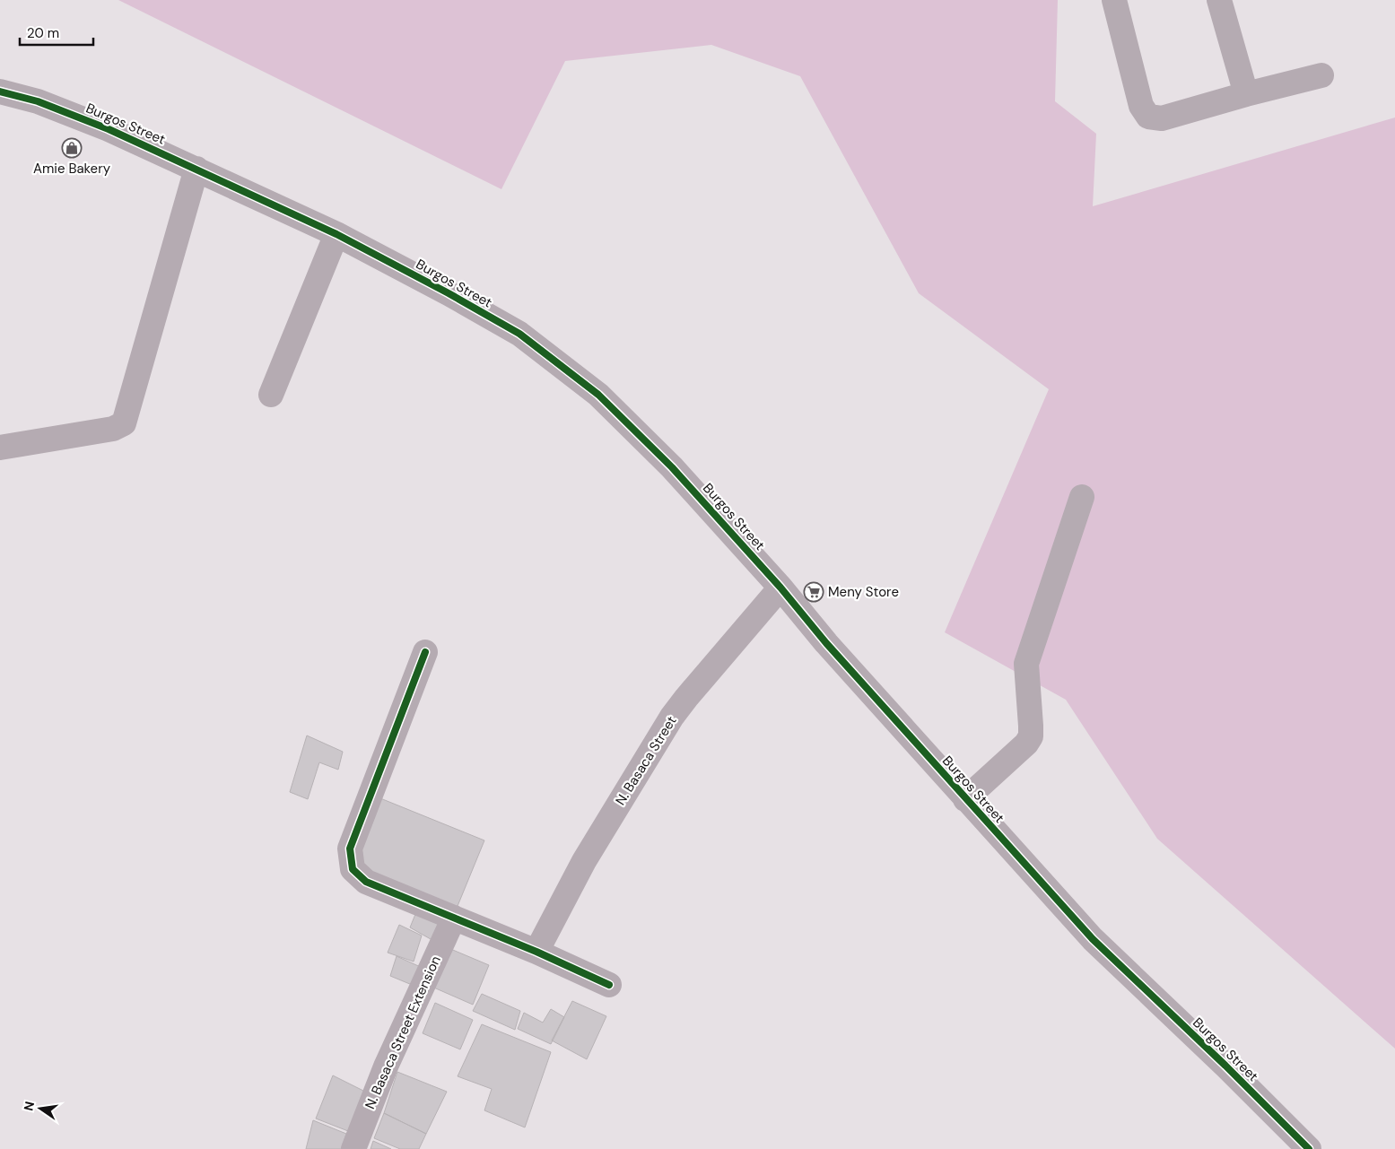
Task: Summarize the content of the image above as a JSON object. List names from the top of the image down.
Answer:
{
  "streets": {
    "street": ["Burgos Street", "N. Basaca Street", "N. Basaca Street Extension"]
  },
  "crossings": [
    ["Burgos Street", "N. Basaca Street"]
  ],
  "places": {
    "shop": ["Amie Bakery"],
    "supermarket": ["Meny Store"]
  },
  "scale_bar": "20 m",
  "north": "left"
}
